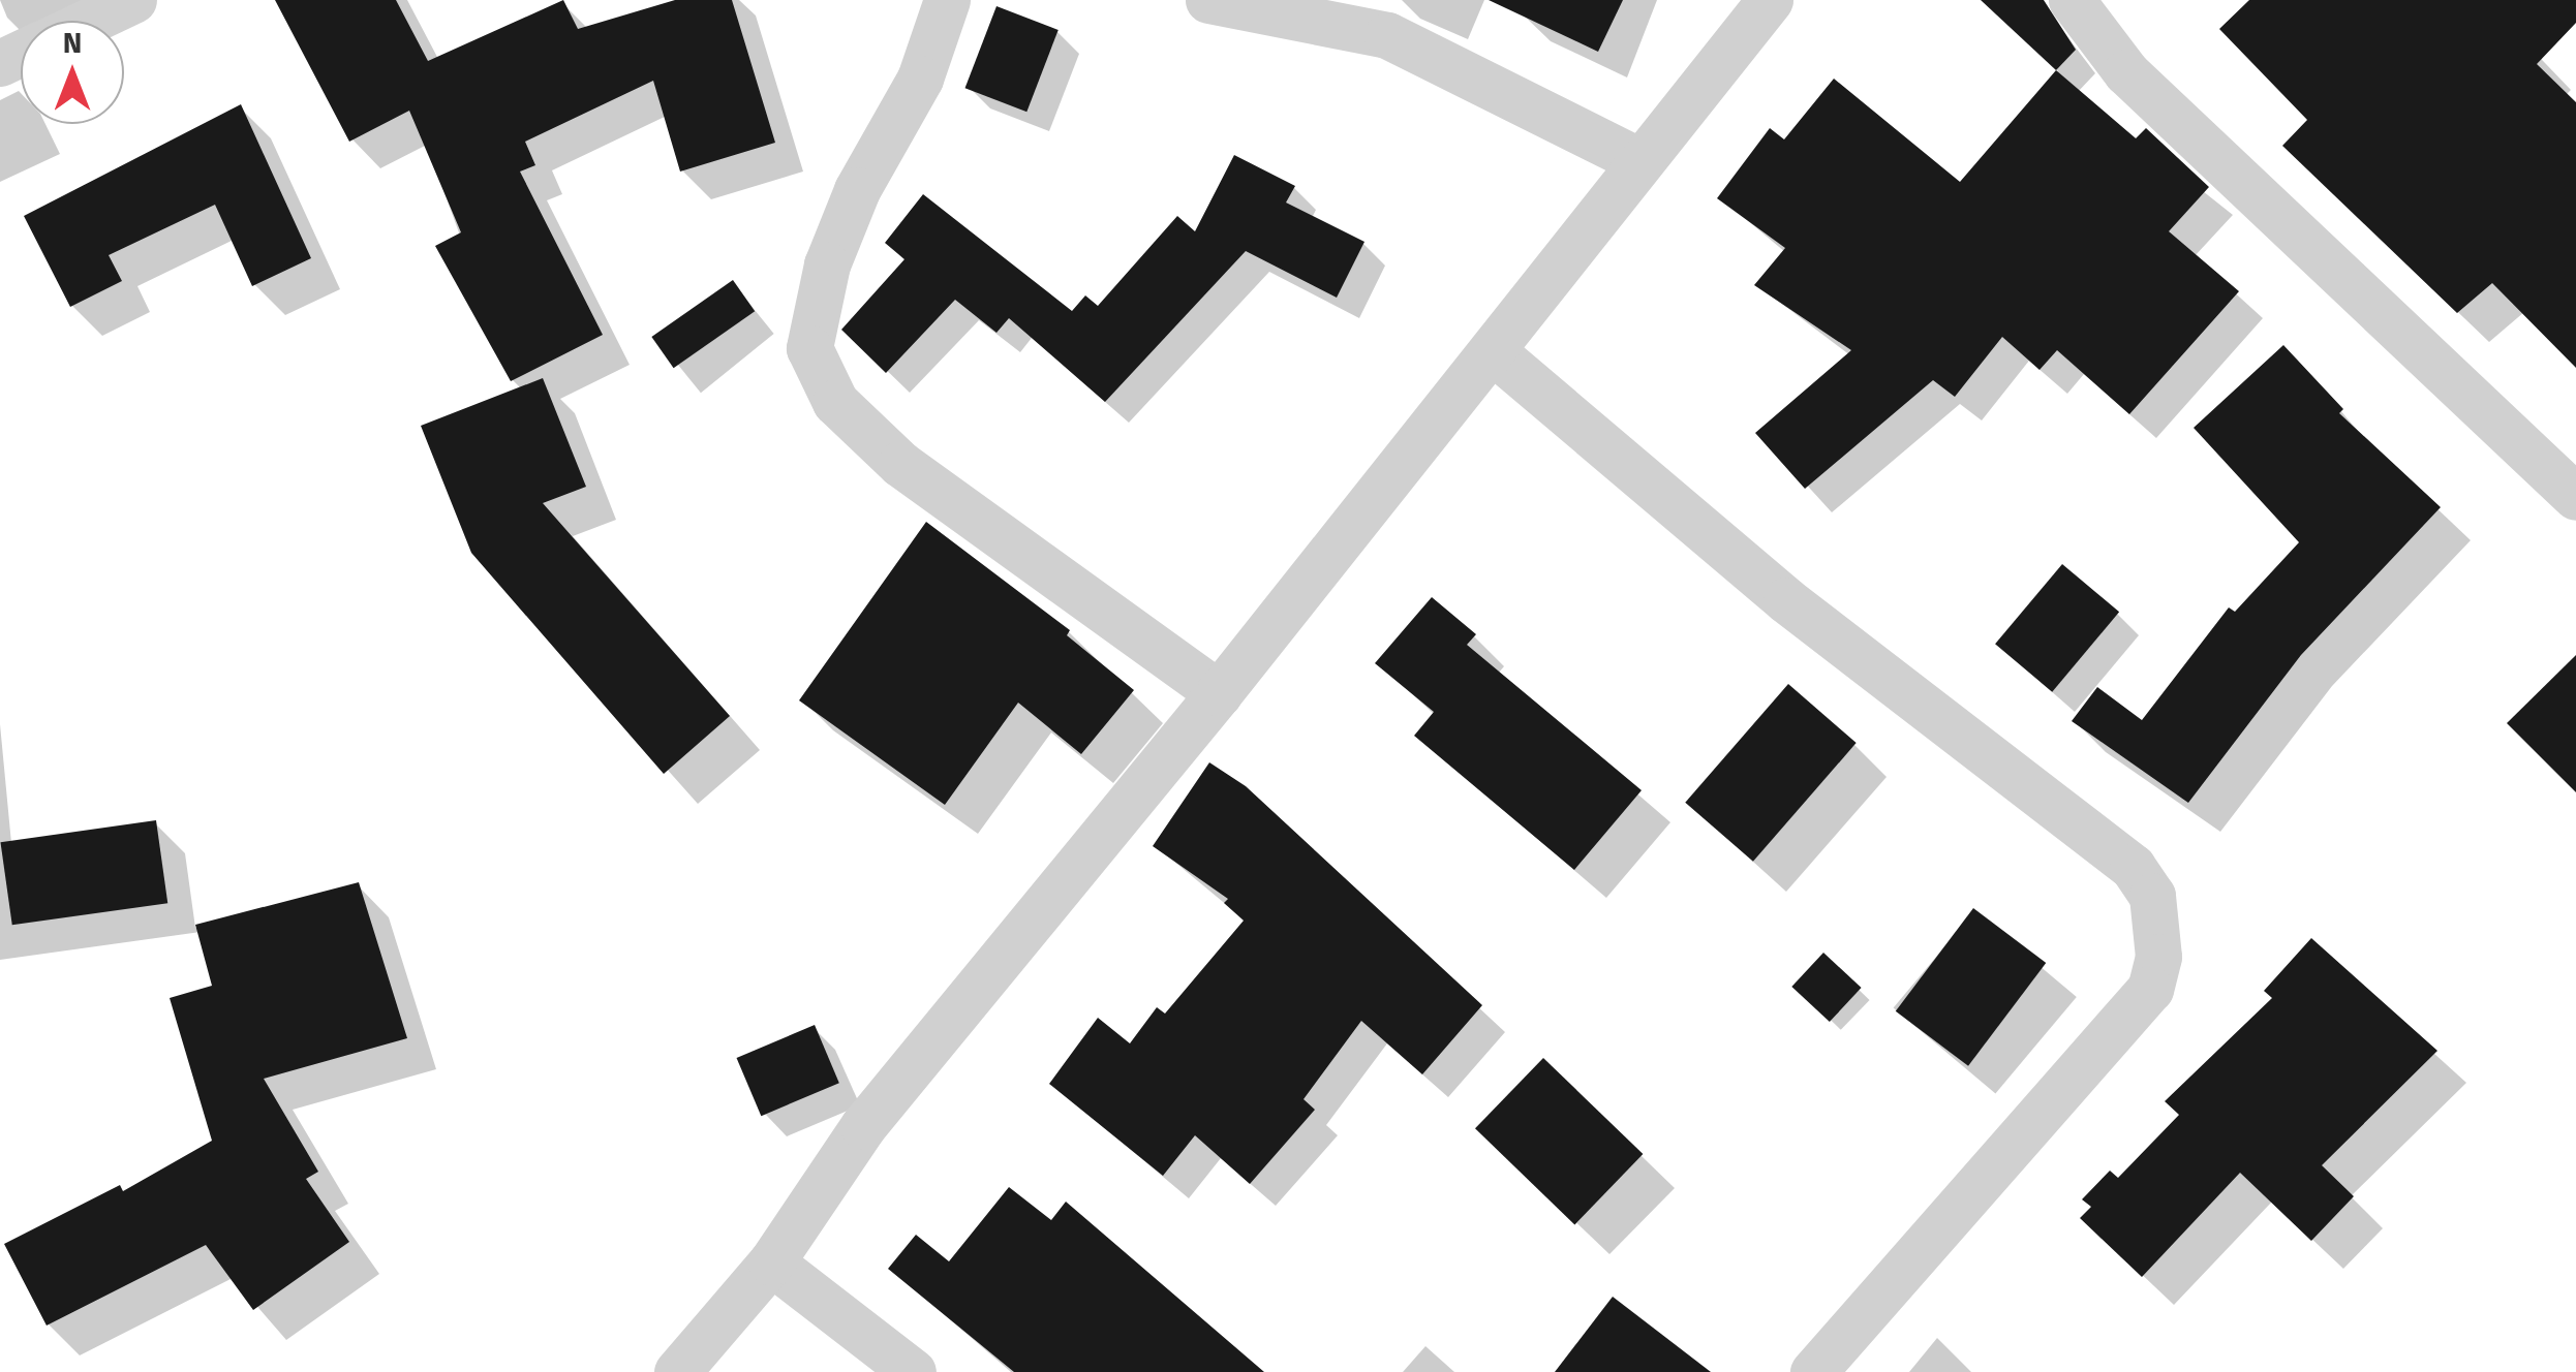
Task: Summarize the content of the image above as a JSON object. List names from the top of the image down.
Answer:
{
  "north": "top"
}
